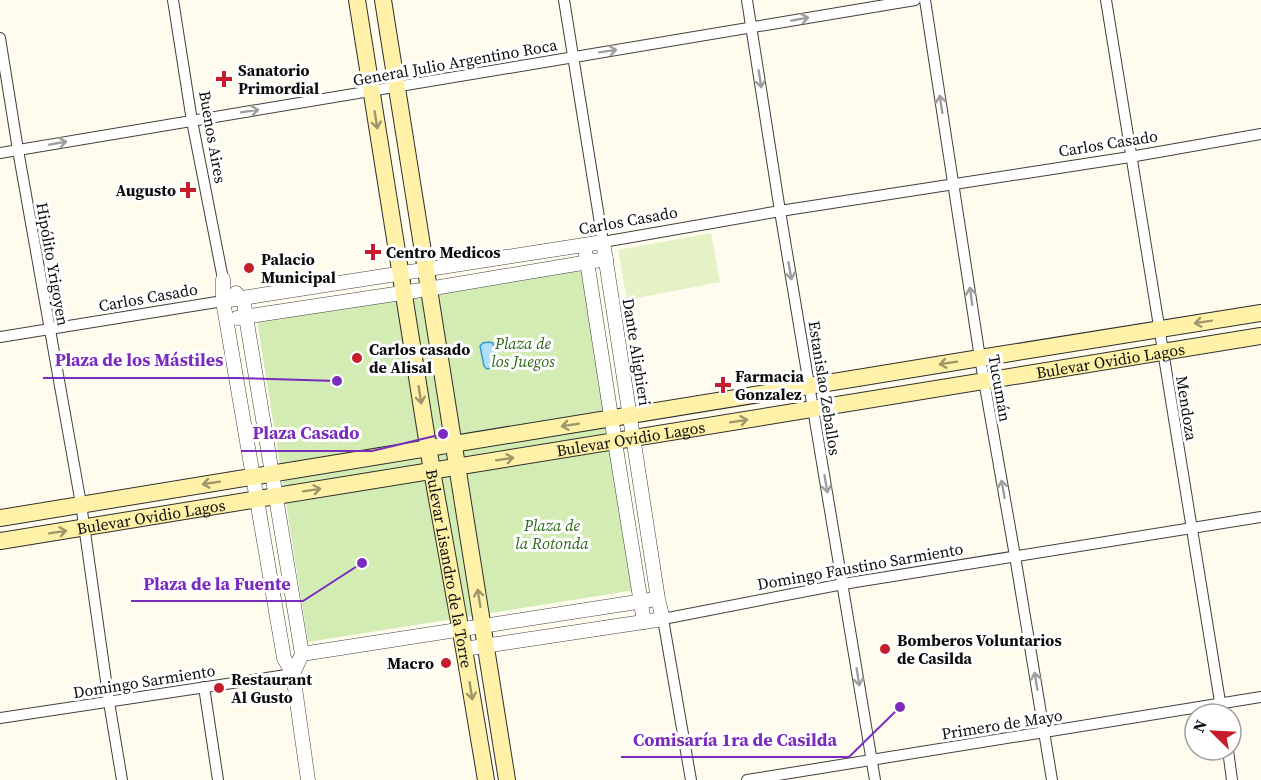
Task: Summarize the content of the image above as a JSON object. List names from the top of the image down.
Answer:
{
  "streets": {
    "main road": ["Bulevar Ovidio Lagos", "Bulevar Lisandro de la Torre"],
    "street": [
      "General Julio Argentino Roca",
      "Buenos Aires",
      "Carlos Casado",
      "Hipólito Yrigoyen",
      "Dante Alighieri",
      "Estanislao Zeballos",
      "Tucumán",
      "Mendoza",
      "Domingo Faustino Sarmiento",
      "Domingo Sarmiento",
      "Primero de Mayo"
    ]
  },
  "crossings": [
    ["General Julio Argentino Roca", "Buenos Aires"],
    ["General Julio Argentino Roca", "Hipólito Yrigoyen"],
    ["General Julio Argentino Roca", "Dante Alighieri"],
    ["General Julio Argentino Roca", "Estanislao Zeballos"],
    ["General Julio Argentino Roca", "Bulevar Lisandro de la Torre"],
    ["Buenos Aires", "Carlos Casado"],
    ["Buenos Aires", "Bulevar Ovidio Lagos"],
    ["Buenos Aires", "Domingo Sarmiento"],
    ["Carlos Casado", "Hipólito Yrigoyen"],
    ["Carlos Casado", "Dante Alighieri"],
    ["Carlos Casado", "Estanislao Zeballos"],
    ["Carlos Casado", "Tucumán"],
    ["Carlos Casado", "Mendoza"],
    ["Carlos Casado", "Bulevar Lisandro de la Torre"],
    ["Hipólito Yrigoyen", "Bulevar Ovidio Lagos"],
    ["Hipólito Yrigoyen", "Domingo Sarmiento"],
    ["Dante Alighieri", "Bulevar Ovidio Lagos"],
    ["Dante Alighieri", "Domingo Faustino Sarmiento"],
    ["Bulevar Ovidio Lagos", "Estanislao Zeballos"],
    ["Bulevar Ovidio Lagos", "Tucumán"],
    ["Bulevar Ovidio Lagos", "Mendoza"],
    ["Bulevar Ovidio Lagos", "Bulevar Lisandro de la Torre"],
    ["Estanislao Zeballos", "Domingo Faustino Sarmiento"],
    ["Estanislao Zeballos", "Primero de Mayo"],
    ["Tucumán", "Domingo Faustino Sarmiento"],
    ["Tucumán", "Primero de Mayo"],
    ["Mendoza", "Domingo Faustino Sarmiento"],
    ["Domingo Faustino Sarmiento", "Bulevar Lisandro de la Torre"]
  ],
  "one_way": ["General Julio Argentino Roca", "Estanislao Zeballos", "Tucumán"],
  "parks": ["Plaza de los Juegos", "Plaza de la Rotonda"],
  "places": {
    "health": [
      "Sanatorio Primordial",
      "Augusto",
      "Centro Medicos",
      "Farmacia Gonzalez"
    ],
    "other": [
      "Palacio Municipal",
      "Carlos casado de Alisal",
      "Plaza de los Mástiles",
      "Plaza Casado",
      "Plaza de la Fuente",
      "Bomberos Voluntarios de Casilda",
      "Macro",
      "Restaurant Al Gusto",
      "Comisaría 1ra de Casilda"
    ]
  },
  "north": "top left"
}
